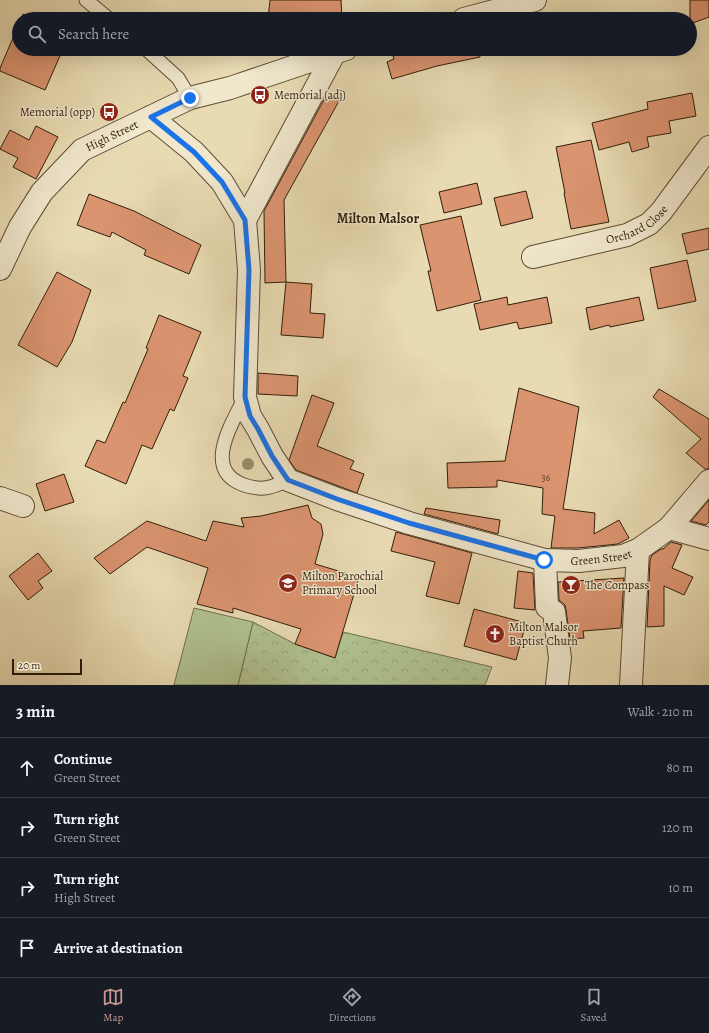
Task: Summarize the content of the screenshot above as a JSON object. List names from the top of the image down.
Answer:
{
  "streets": {
    "street": ["High Street", "Orchard Close", "Green Street"]
  },
  "districts": ["Milton Malsor"],
  "places": {
    "bus stop": ["Memorial (adj)", "Memorial (opp)"],
    "school or university": ["Milton Parochial Primary School"],
    "bar": ["The Compass"],
    "church": ["Milton Malsor Baptist Churh"]
  },
  "house_numbers": ["36"],
  "scale_bar": "20 m",
  "page": {
    "search": "Search here",
    "scale": "20 m",
    "heading": ["3 min", "Walk · 210 m"],
    "list": [
      ["Continue", "Green Street", "80 m"],
      ["Turn right", "Green Street", "120 m"],
      ["Turn right", "High Street", "10 m"],
      "Arrive at destination"
    ],
    "nav": ["Map", "Directions", "Saved"]
  }
}
